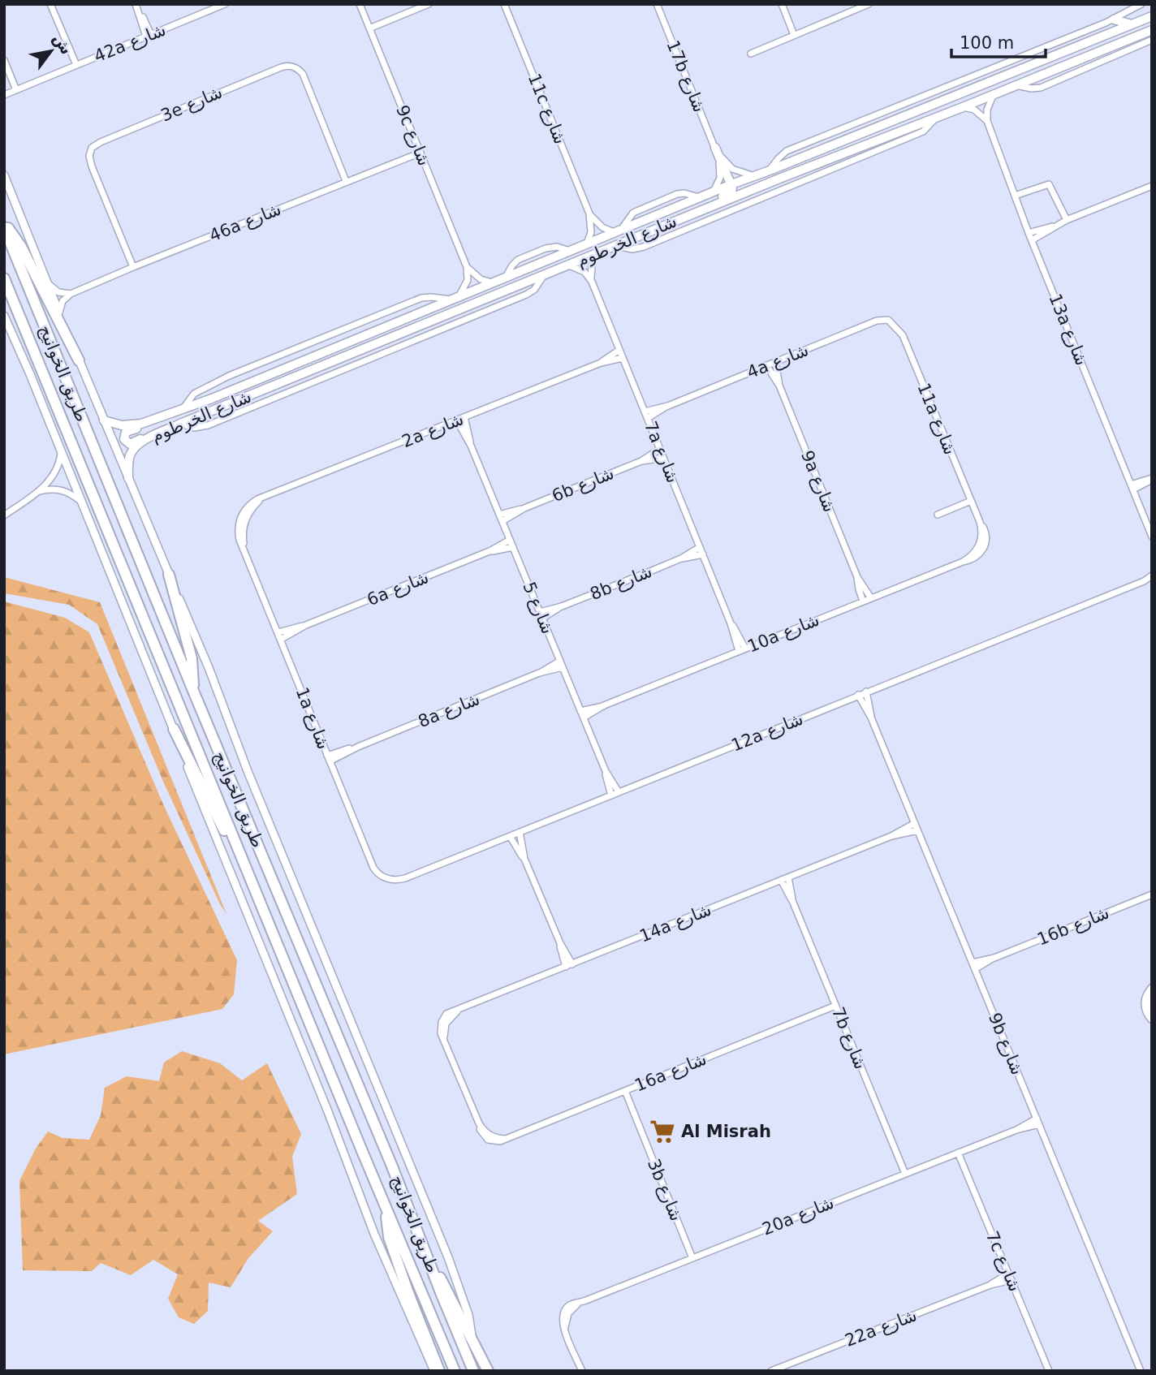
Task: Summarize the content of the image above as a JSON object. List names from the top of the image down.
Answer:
{
  "streets": {
    "highway": ["طريق الخوانيج"],
    "main road": ["شارع الخرطوم"],
    "street": [
      "42a شارع",
      "17b شارع",
      "3e شارع",
      "11c شارع",
      "9c شارع",
      "46a شارع",
      "13a شارع",
      "4a شارع",
      "11a شارع",
      "2a شارع",
      "7a شارع",
      "9a شارع",
      "6b شارع",
      "8b شارع",
      "6a شارع",
      "شارع 5",
      "10a شارع",
      "8a شارع",
      "1a شارع",
      "12a شارع",
      "14a شارع",
      "16b شارع",
      "7b شارع",
      "9b شارع",
      "16a شارع",
      "3b شارع",
      "20a شارع",
      "7c شارع",
      "22a شارع"
    ]
  },
  "crossings": [
    ["17b شارع", "شارع الخرطوم"],
    ["3e شارع", "46a شارع"],
    ["11c شارع", "شارع الخرطوم"],
    ["9c شارع", "46a شارع"],
    ["شارع الخرطوم", "7a شارع"],
    ["4a شارع", "11a شارع"],
    ["4a شارع", "7a شارع"],
    ["4a شارع", "9a شارع"],
    ["11a شارع", "10a شارع"],
    ["2a شارع", "7a شارع"],
    ["2a شارع", "شارع 5"],
    ["2a شارع", "1a شارع"],
    ["7a شارع", "6b شارع"],
    ["7a شارع", "8b شارع"],
    ["7a شارع", "10a شارع"],
    ["9a شارع", "10a شارع"],
    ["6b شارع", "شارع 5"],
    ["8b شارع", "شارع 5"],
    ["6a شارع", "شارع 5"],
    ["6a شارع", "1a شارع"],
    ["شارع 5", "10a شارع"],
    ["شارع 5", "8a شارع"],
    ["شارع 5", "12a شارع"],
    ["8a شارع", "1a شارع"],
    ["1a شارع", "12a شارع"],
    ["12a شارع", "9b شارع"],
    ["14a شارع", "7b شارع"],
    ["14a شارع", "9b شارع"],
    ["14a شارع", "16a شارع"],
    ["16b شارع", "9b شارع"],
    ["7b شارع", "16a شارع"],
    ["7b شارع", "20a شارع"],
    ["9b شارع", "20a شارع"],
    ["16a شارع", "3b شارع"],
    ["3b شارع", "20a شارع"],
    ["20a شارع", "7c شارع"],
    ["7c شارع", "22a شارع"]
  ],
  "places": {
    "supermarket": ["Al Misrah"]
  },
  "scale_bar": "100 m",
  "north": "top right"
}
